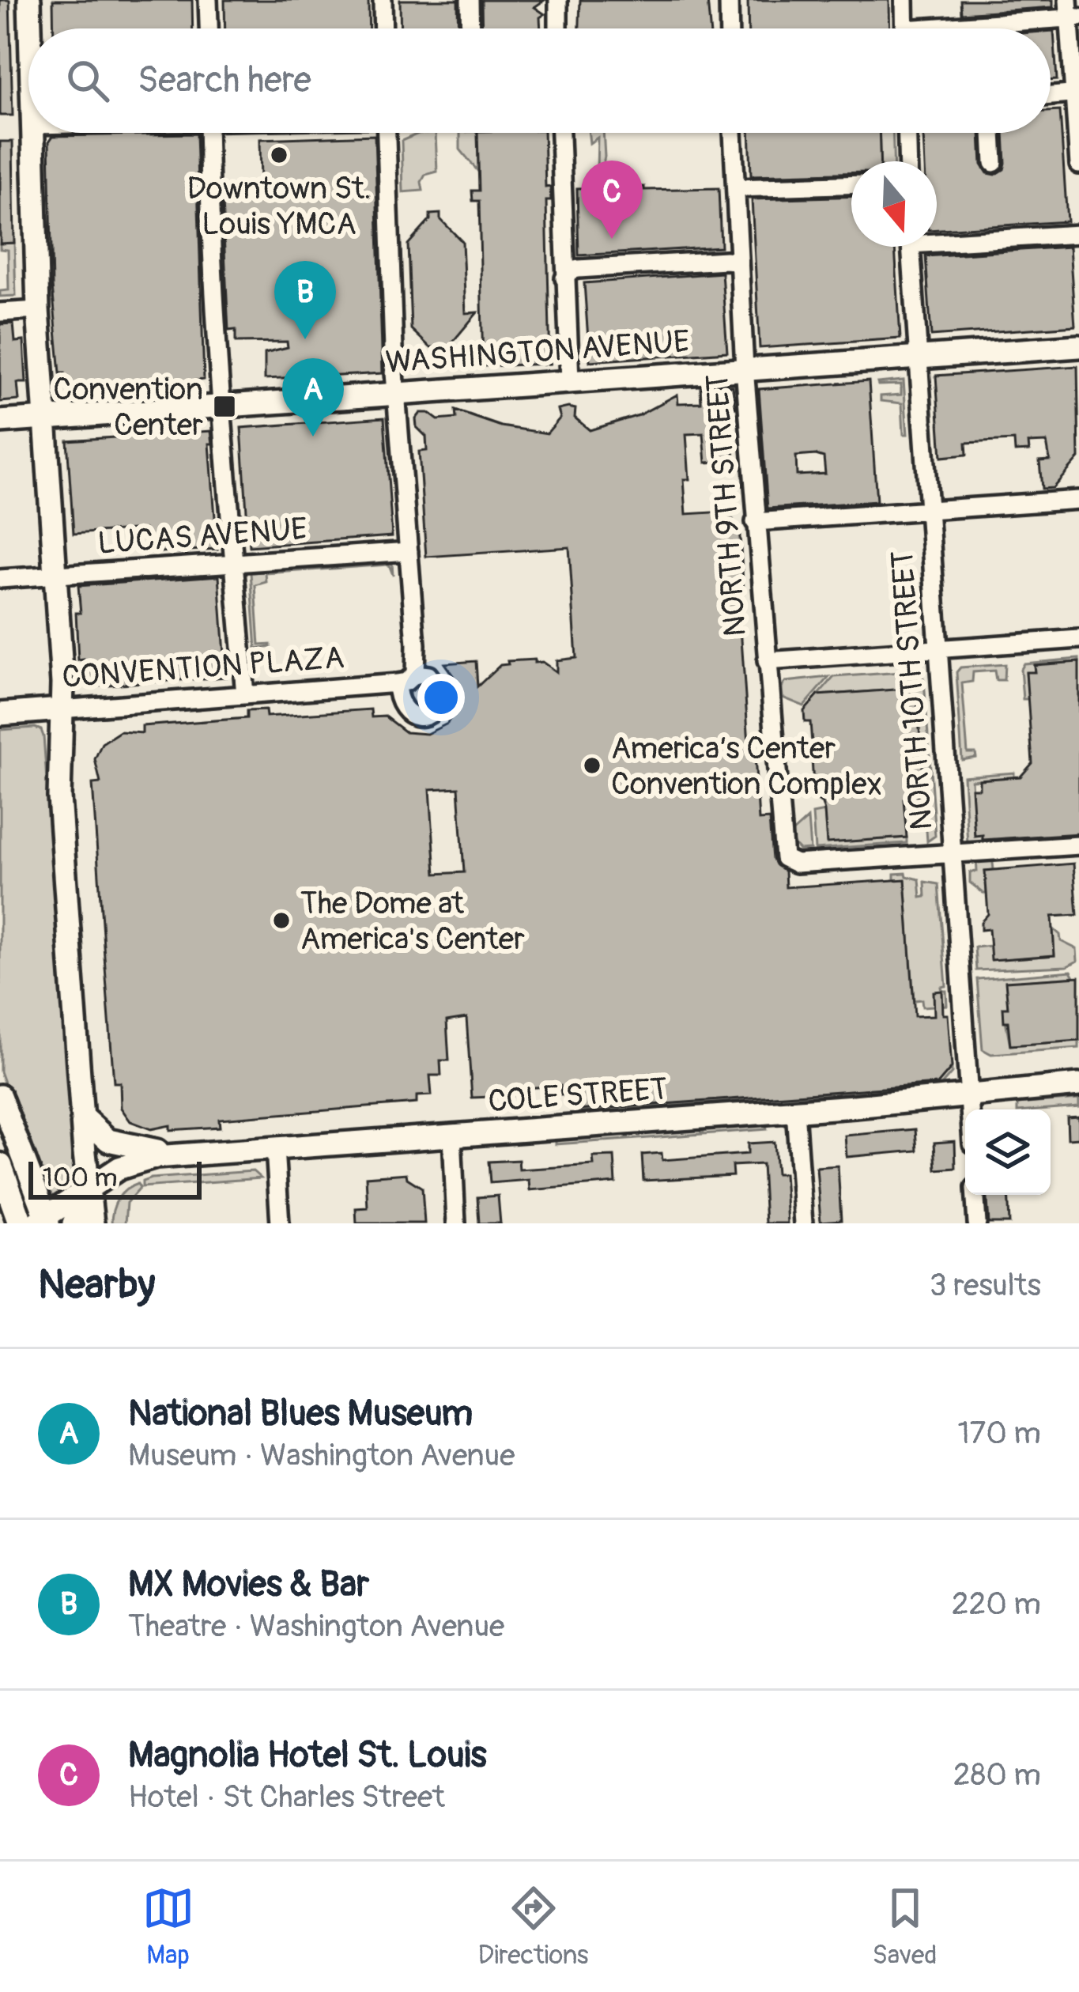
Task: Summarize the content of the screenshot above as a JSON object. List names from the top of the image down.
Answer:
{
  "streets": {
    "main road": ["WASHINGTON AVENUE", "CONVENTION PLAZA", "COLE STREET"],
    "street": ["NORTH 9TH STREET", "LUCAS AVENUE", "NORTH 10TH STREET"]
  },
  "crossings": [
    ["WASHINGTON AVENUE", "NORTH 9TH STREET"],
    ["WASHINGTON AVENUE", "NORTH 10TH STREET"],
    ["NORTH 9TH STREET", "NORTH 10TH STREET"],
    ["LUCAS AVENUE", "CONVENTION PLAZA"],
    ["NORTH 10TH STREET", "COLE STREET"]
  ],
  "places": {
    "other": ["Downtown St. Louis YMCA", "America’s Center Convention Complex", "The Dome at America's Center"],
    "transit": ["Convention Center"]
  },
  "scale_bar": "100 m",
  "north": "bottom",
  "page": {
    "search": "Search here",
    "pins": ["C", "B", "A"],
    "scale": "100 m",
    "heading": ["Nearby", "3 results"],
    "list": [
      {
        "mark": "A",
        "name": "National Blues Museum",
        "note": "Museum · Washington Avenue",
        "value": "170 m"
      },
      {
        "mark": "B",
        "name": "MX Movies & Bar",
        "note": "Theatre · Washington Avenue",
        "value": "220 m"
      },
      {
        "mark": "C",
        "name": "Magnolia Hotel St. Louis",
        "note": "Hotel · St Charles Street",
        "value": "280 m"
      }
    ],
    "nav": ["Map", "Directions", "Saved"]
  }
}
